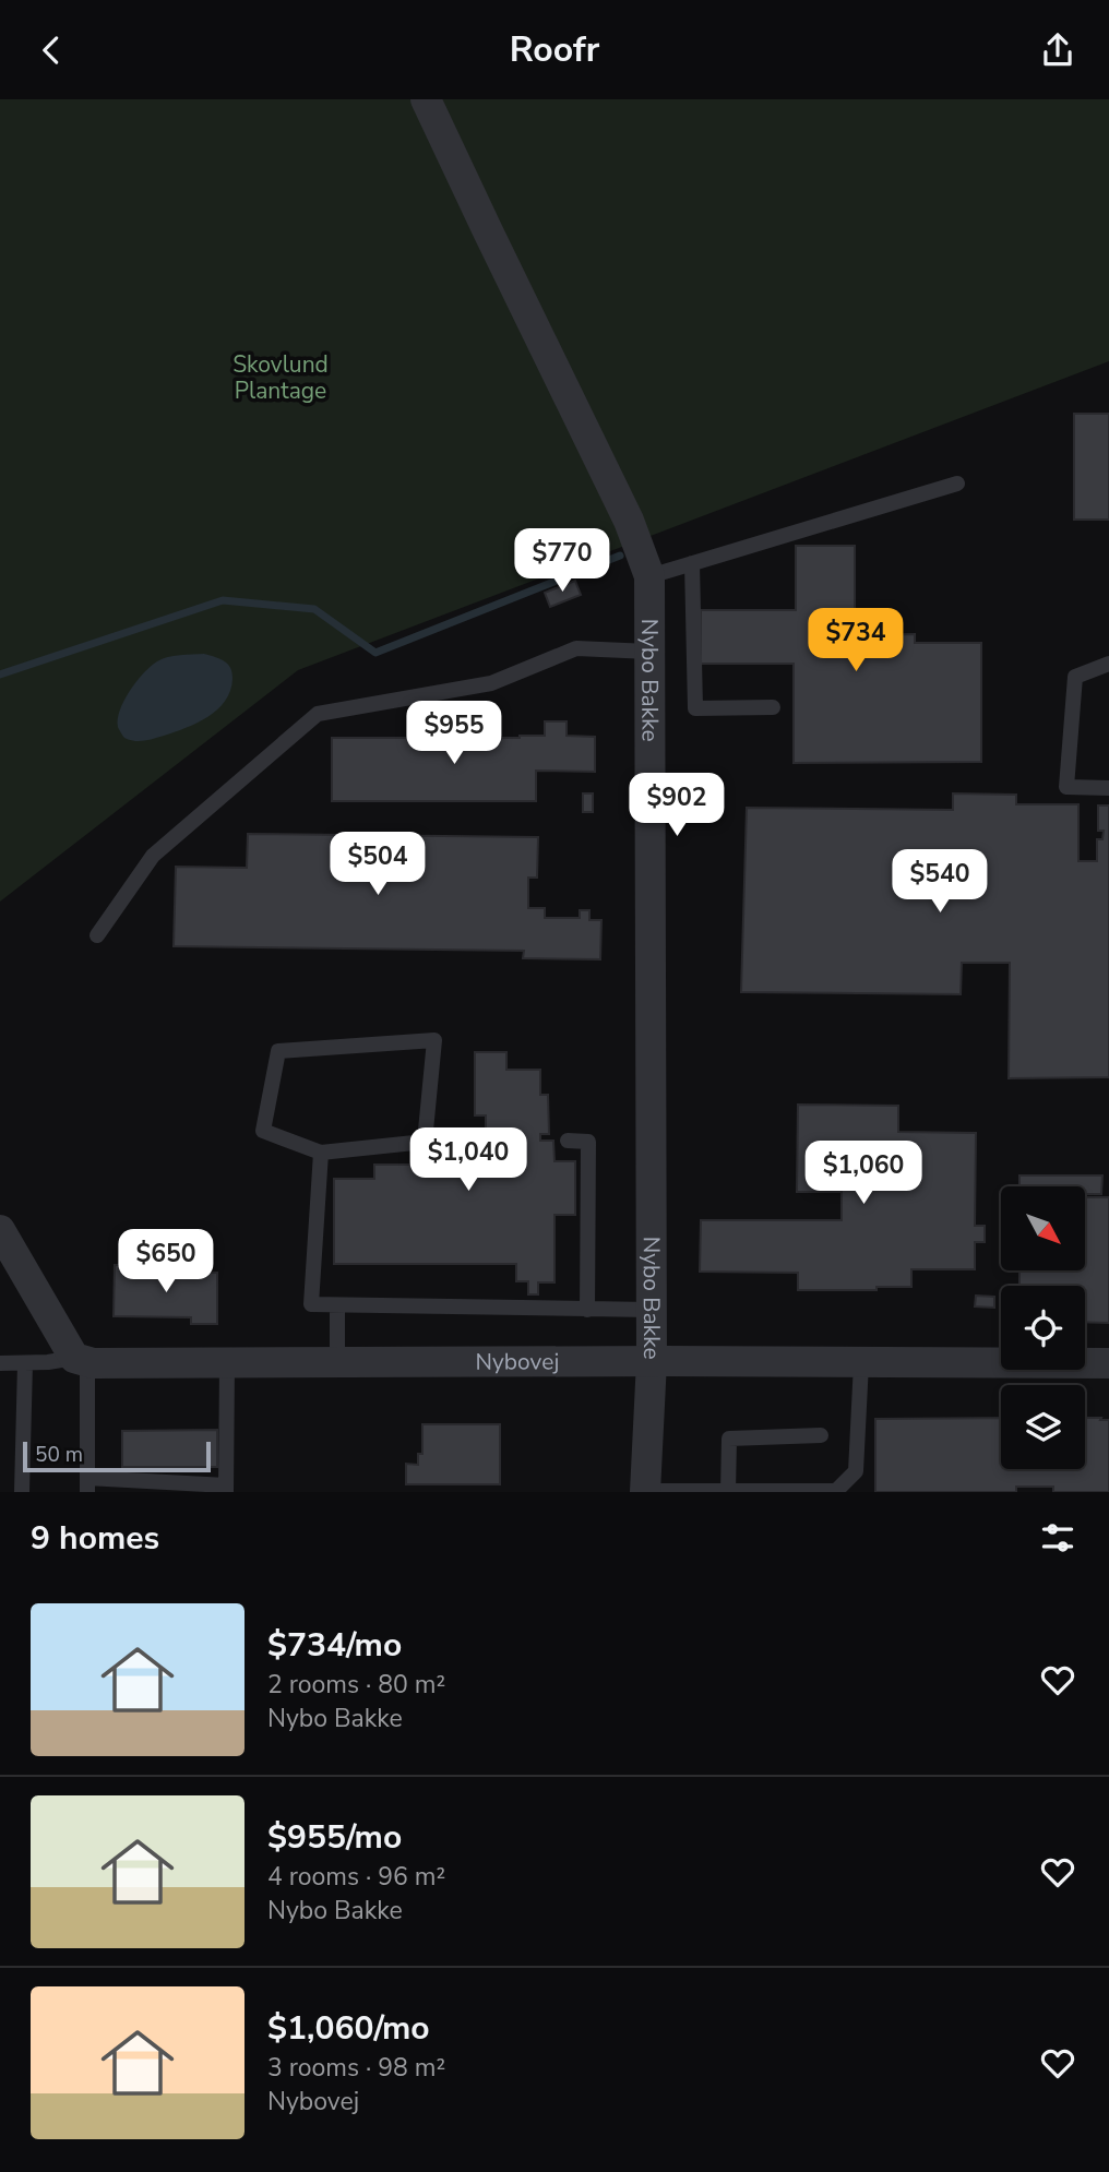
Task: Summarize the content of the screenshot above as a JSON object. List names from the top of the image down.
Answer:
{
  "streets": {
    "street": ["Nybo Bakke", "Nybovej"]
  },
  "crossings": [
    ["Nybo Bakke", "Nybovej"]
  ],
  "parks": ["Skovlund Plantage"],
  "scale_bar": "50 m",
  "north": "bottom right",
  "page": {
    "header": "Roofr",
    "price": [
      "$770",
      "$734",
      "$955",
      "$902",
      "$504",
      "$540",
      "$1,040",
      "$1,060",
      "$650"
    ],
    "scale": "50 m",
    "heading": "9 homes",
    "list": [
      {
        "name": "$734/mo",
        "note": "2 rooms · 80 m² · Nybo Bakke"
      },
      {
        "name": "$955/mo",
        "note": "4 rooms · 96 m² · Nybo Bakke"
      },
      {
        "name": "$1,060/mo",
        "note": "3 rooms · 98 m² · Nybovej"
      }
    ]
  }
}
